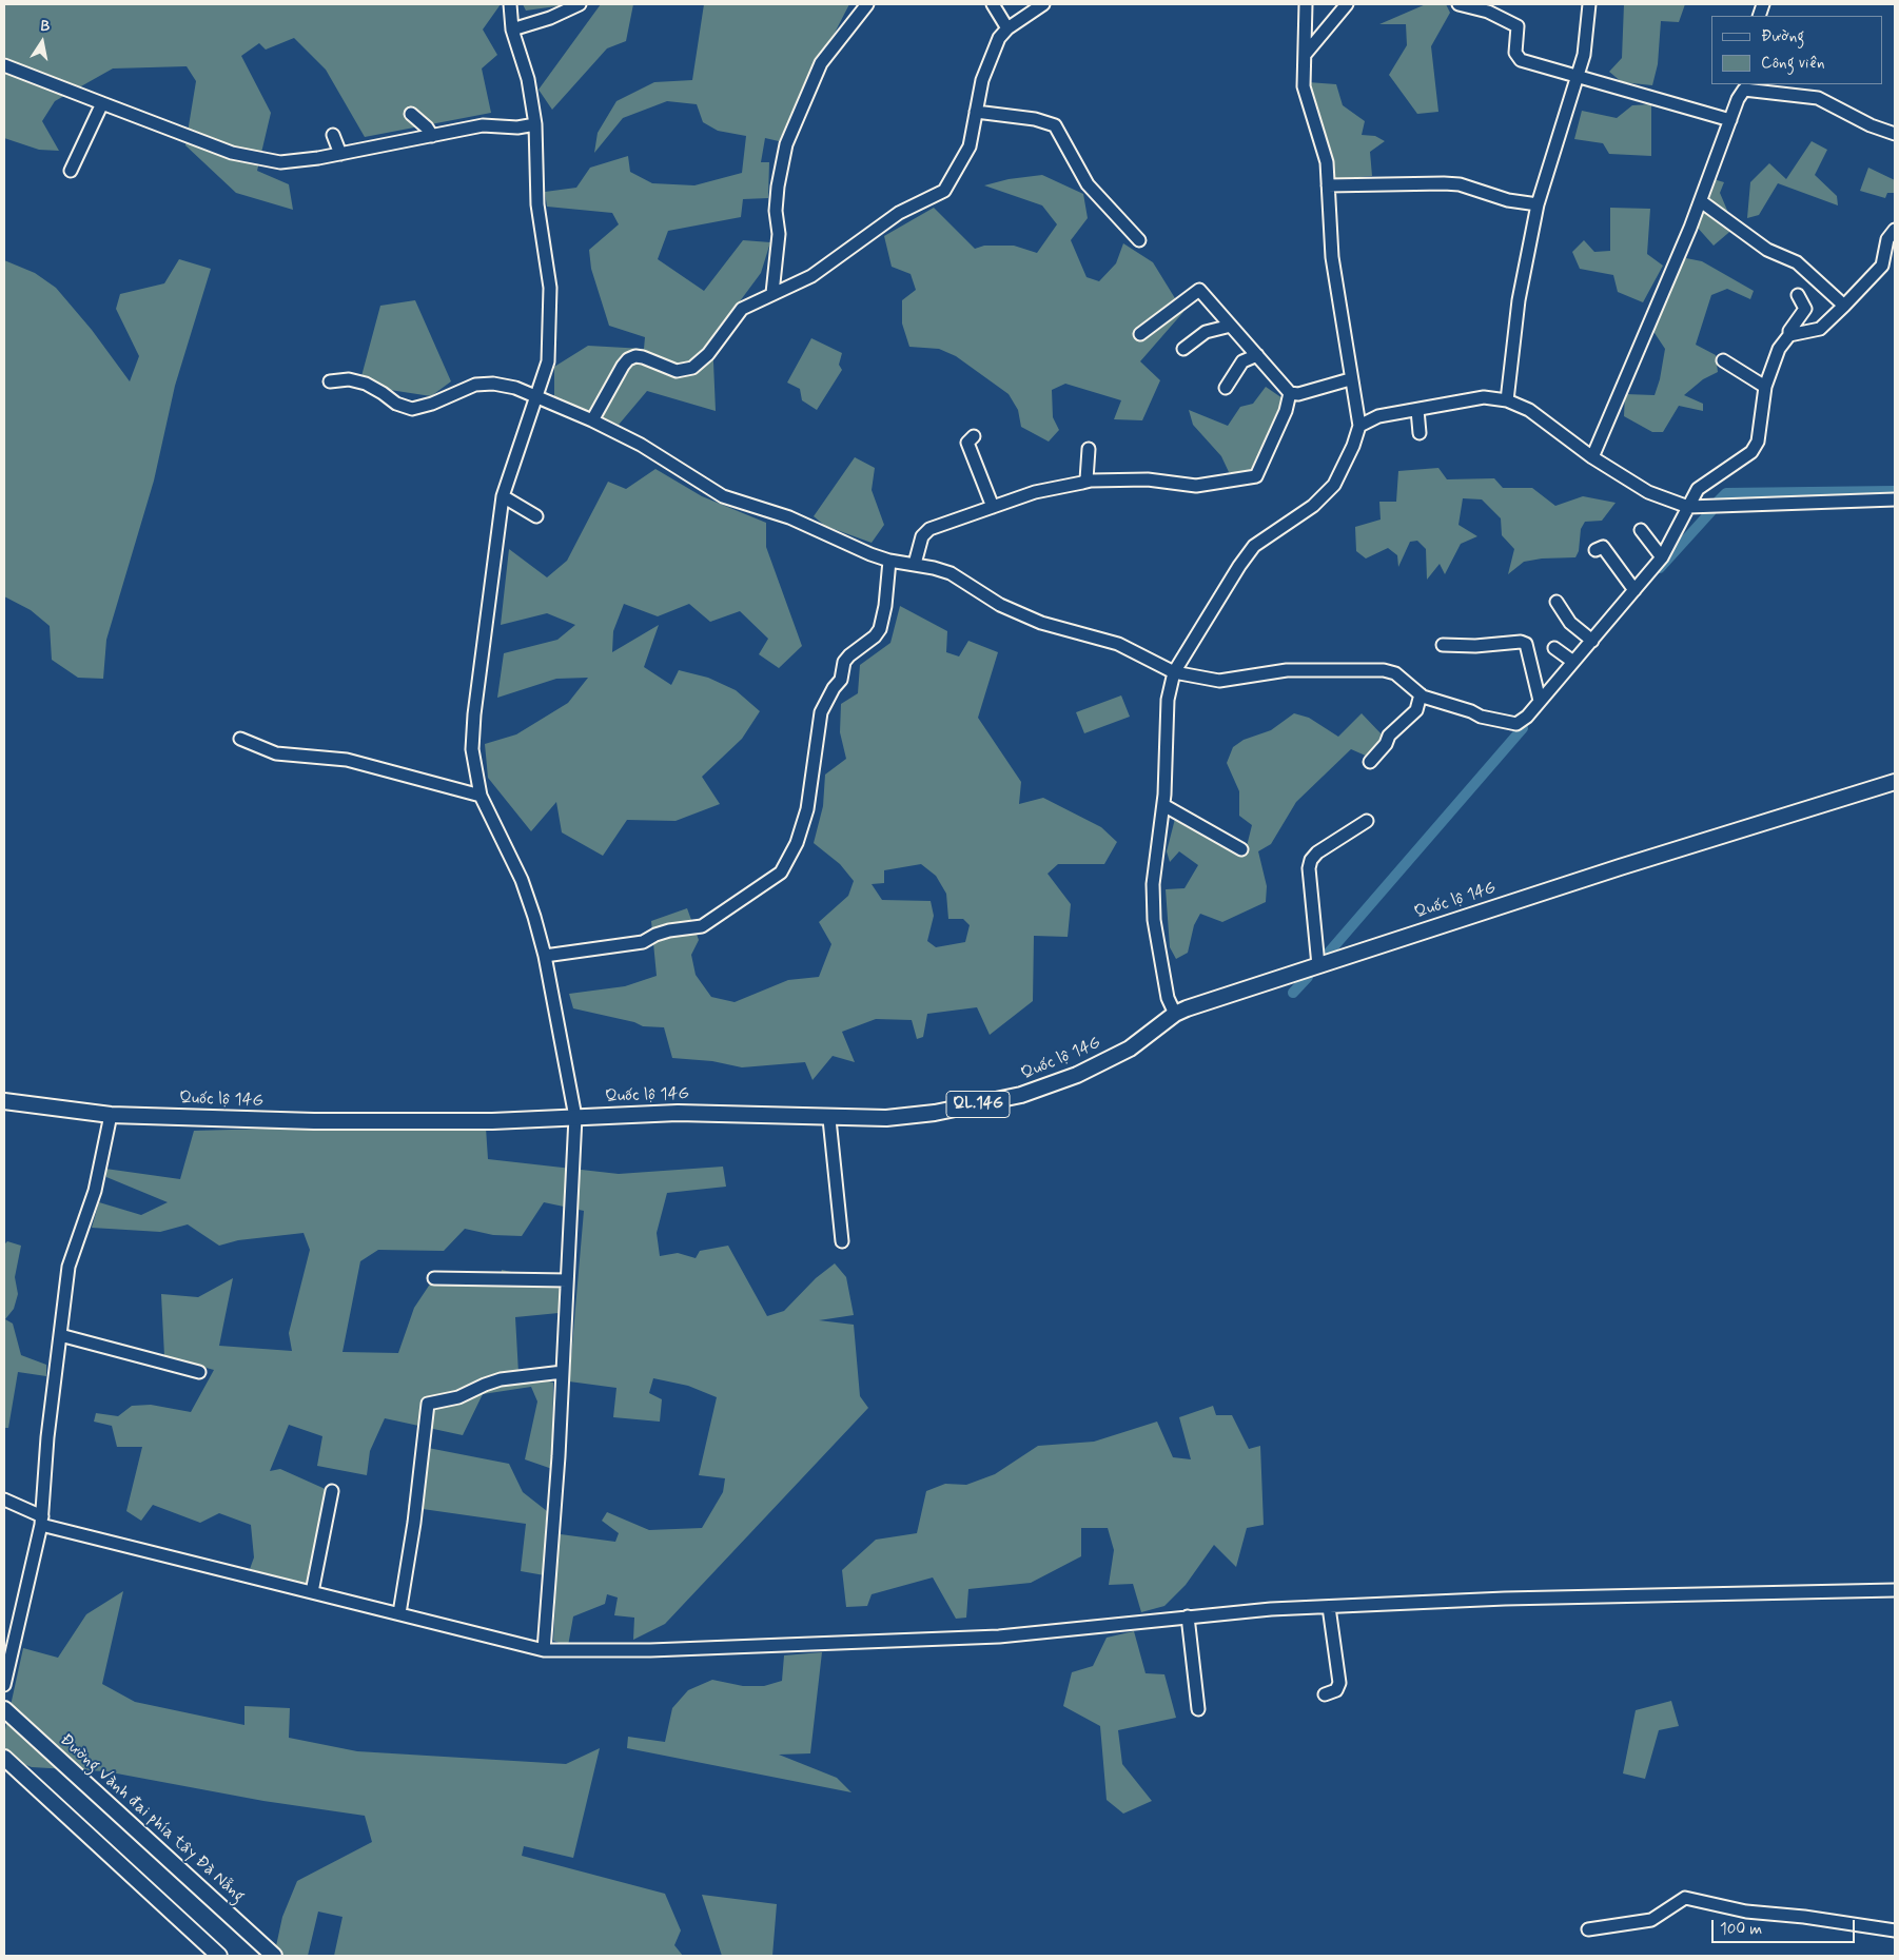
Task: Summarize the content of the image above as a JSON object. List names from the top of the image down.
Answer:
{
  "streets": {
    "main road": ["Quốc lộ 14G", "QL.14G", "Đường Vành đai phía tây Đà Nẵng"]
  },
  "legend": ["Đường", "Công viên"],
  "scale_bar": "100 m",
  "north": "top"
}
